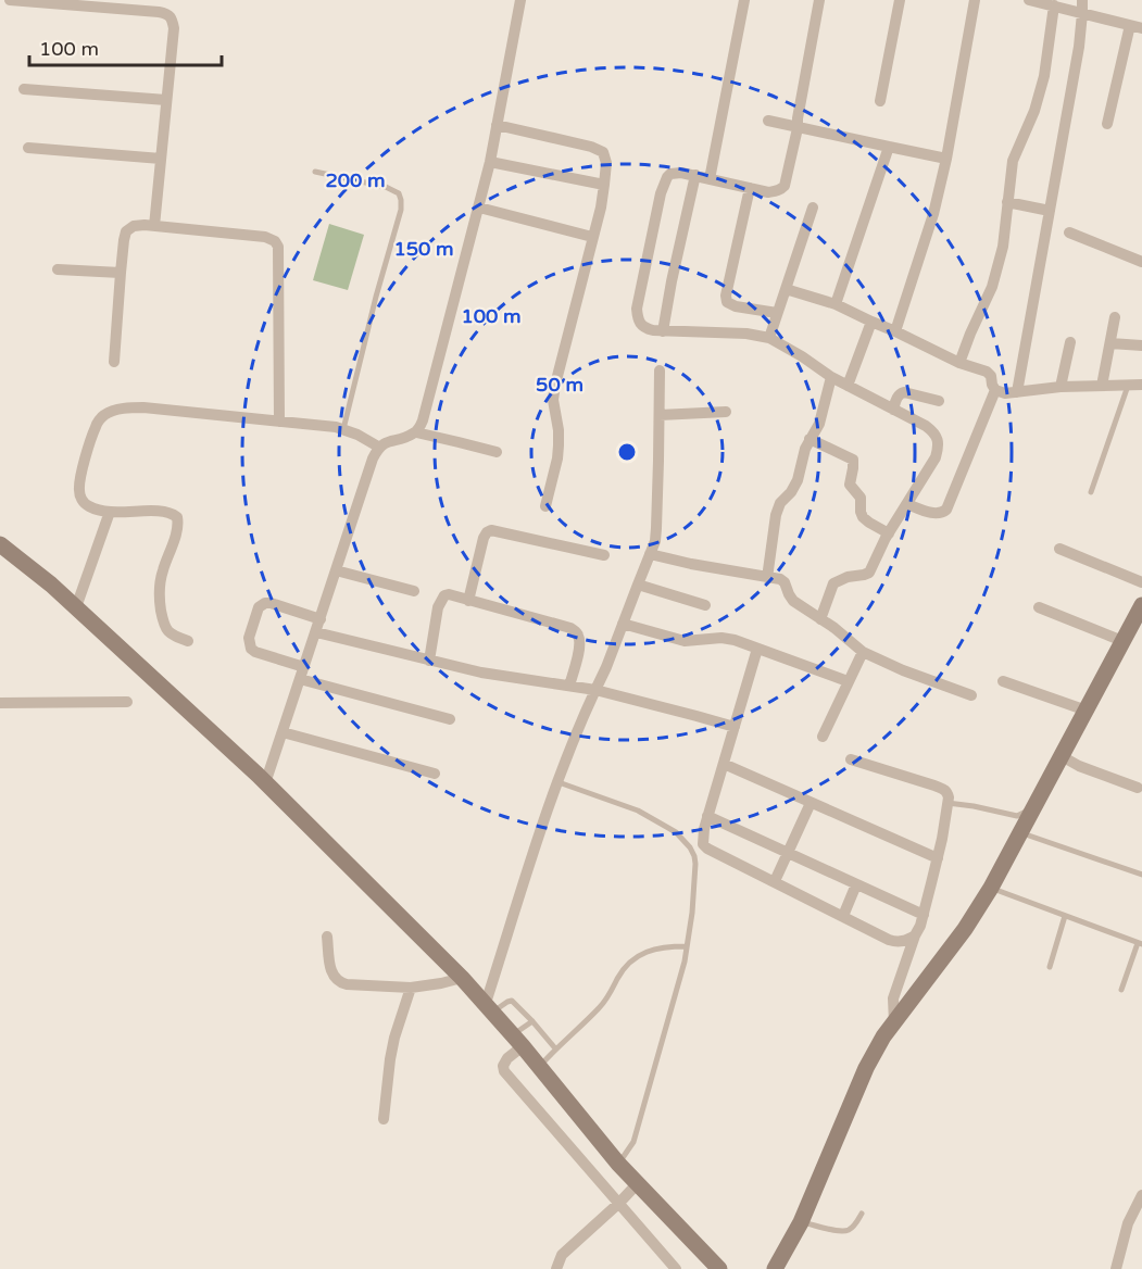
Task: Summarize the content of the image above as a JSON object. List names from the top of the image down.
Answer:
{
  "scale_bar": "100 m",
  "rings": [
    "200 m",
    "150 m",
    "100 m",
    "50 m"
  ]
}
